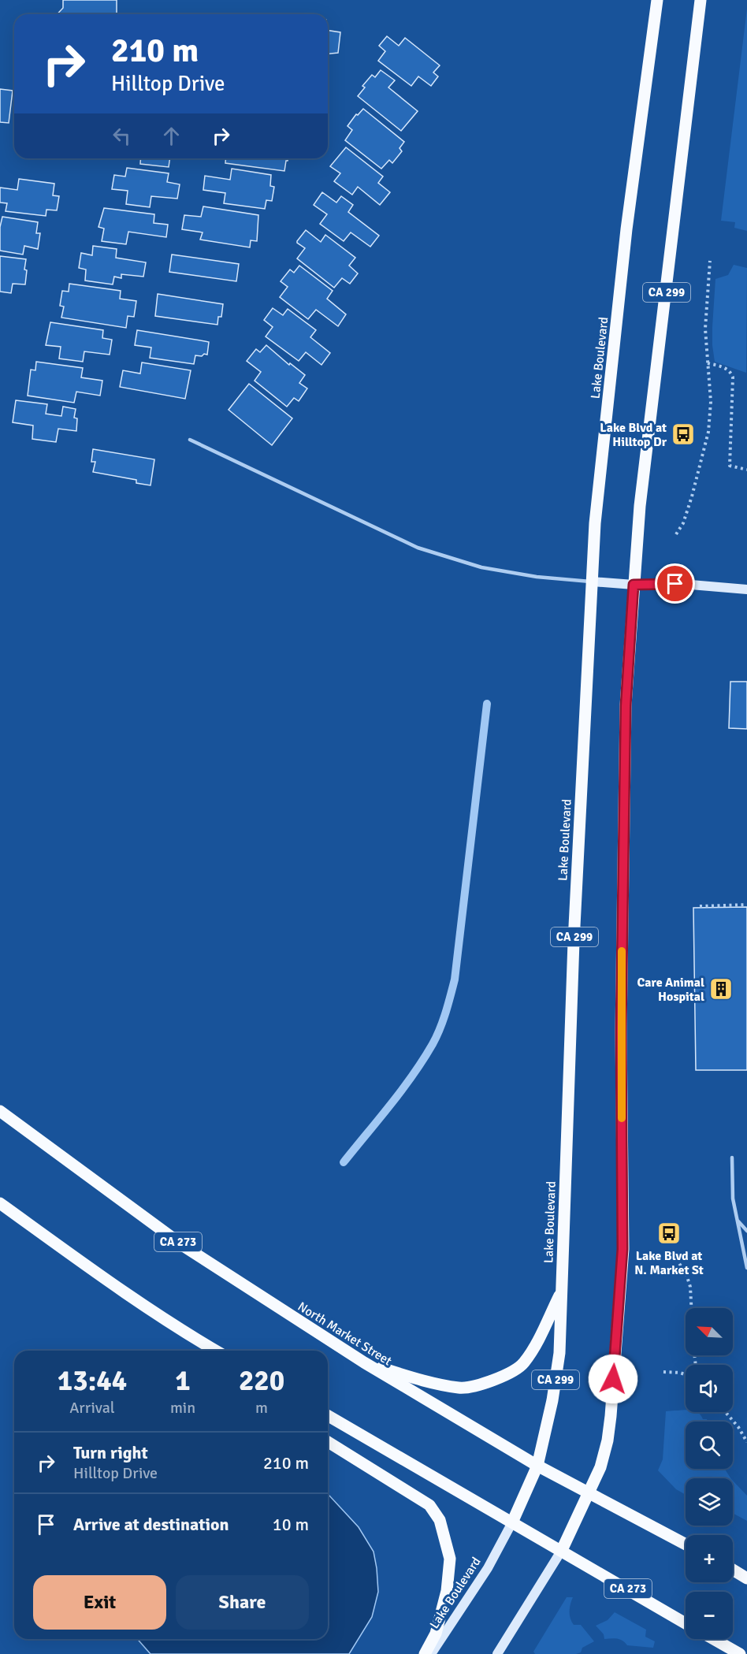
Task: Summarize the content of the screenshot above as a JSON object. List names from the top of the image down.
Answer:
{
  "streets": {
    "main road": [
      "CA 299",
      "Lake Boulevard",
      "CA 273",
      "North Market Street"
    ]
  },
  "crossings": [
    ["CA 299", "North Market Street"],
    ["Lake Boulevard", "CA 273"],
    ["Lake Boulevard", "North Market Street"]
  ],
  "places": {
    "bus stop": ["Lake Blvd at Hilltop Dr", "Lake Blvd at N. Market St"],
    "building": ["Care Animal Hospital"]
  },
  "north": "top left",
  "page": {
    "turn": ["210 m", "Hilltop Drive"],
    "map_buttons": ["+", "−"],
    "eta": [
      "13:44",
      "Arrival",
      "1",
      "min",
      "220",
      "m"
    ],
    "list": [
      {
        "name": "Turn right",
        "note": "Hilltop Drive",
        "value": "210 m"
      },
      {
        "name": "Arrive at destination",
        "value": "10 m"
      }
    ],
    "buttons": ["Exit", "Share"]
  }
}
